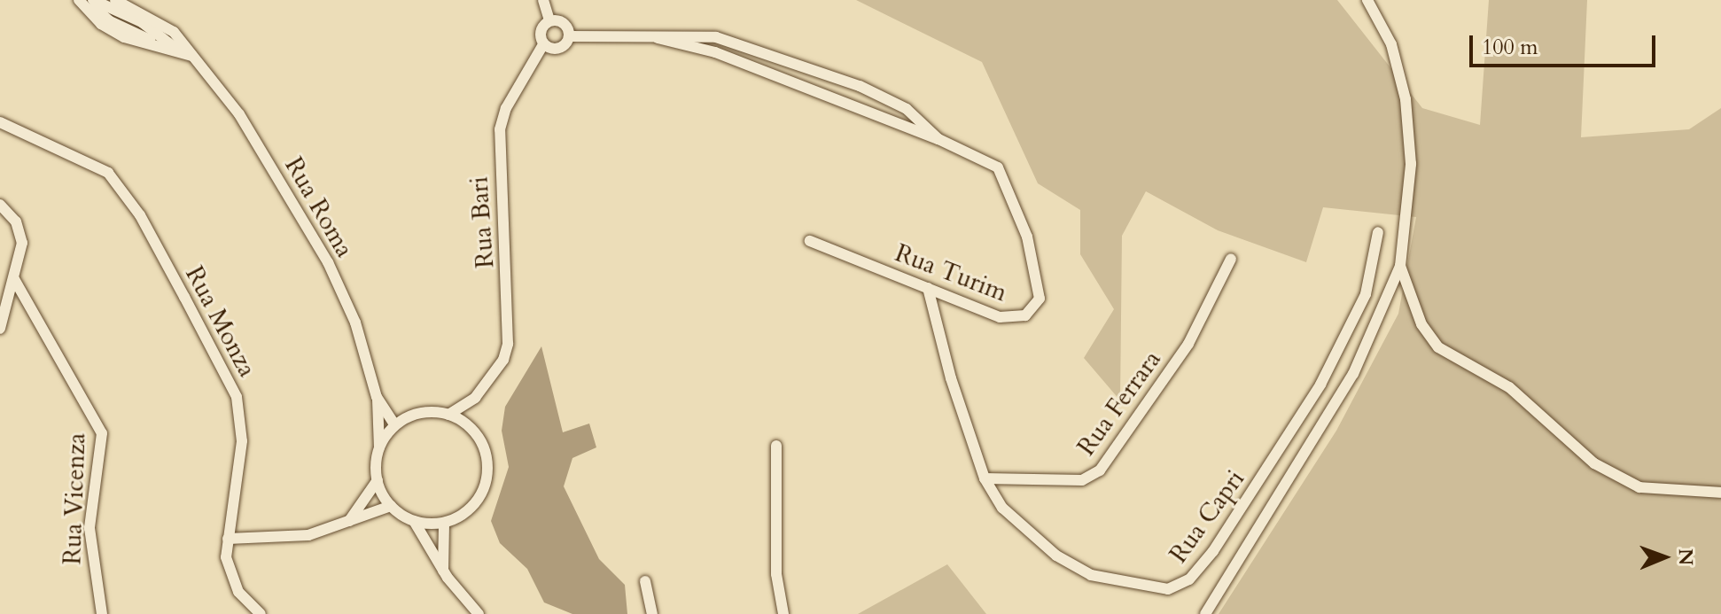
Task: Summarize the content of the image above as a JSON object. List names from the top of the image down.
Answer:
{
  "streets": {
    "street": [
      "Rua Roma",
      "Rua Bari",
      "Rua Turim",
      "Rua Monza",
      "Rua Ferrara",
      "Rua Vicenza",
      "Rua Capri"
    ]
  },
  "crossings": [
    ["Rua Roma", "Rua Bari"],
    ["Rua Bari", "Rua Turim"],
    ["Rua Turim", "Rua Capri"],
    ["Rua Ferrara", "Rua Capri"]
  ],
  "scale_bar": "100 m",
  "north": "right"
}
